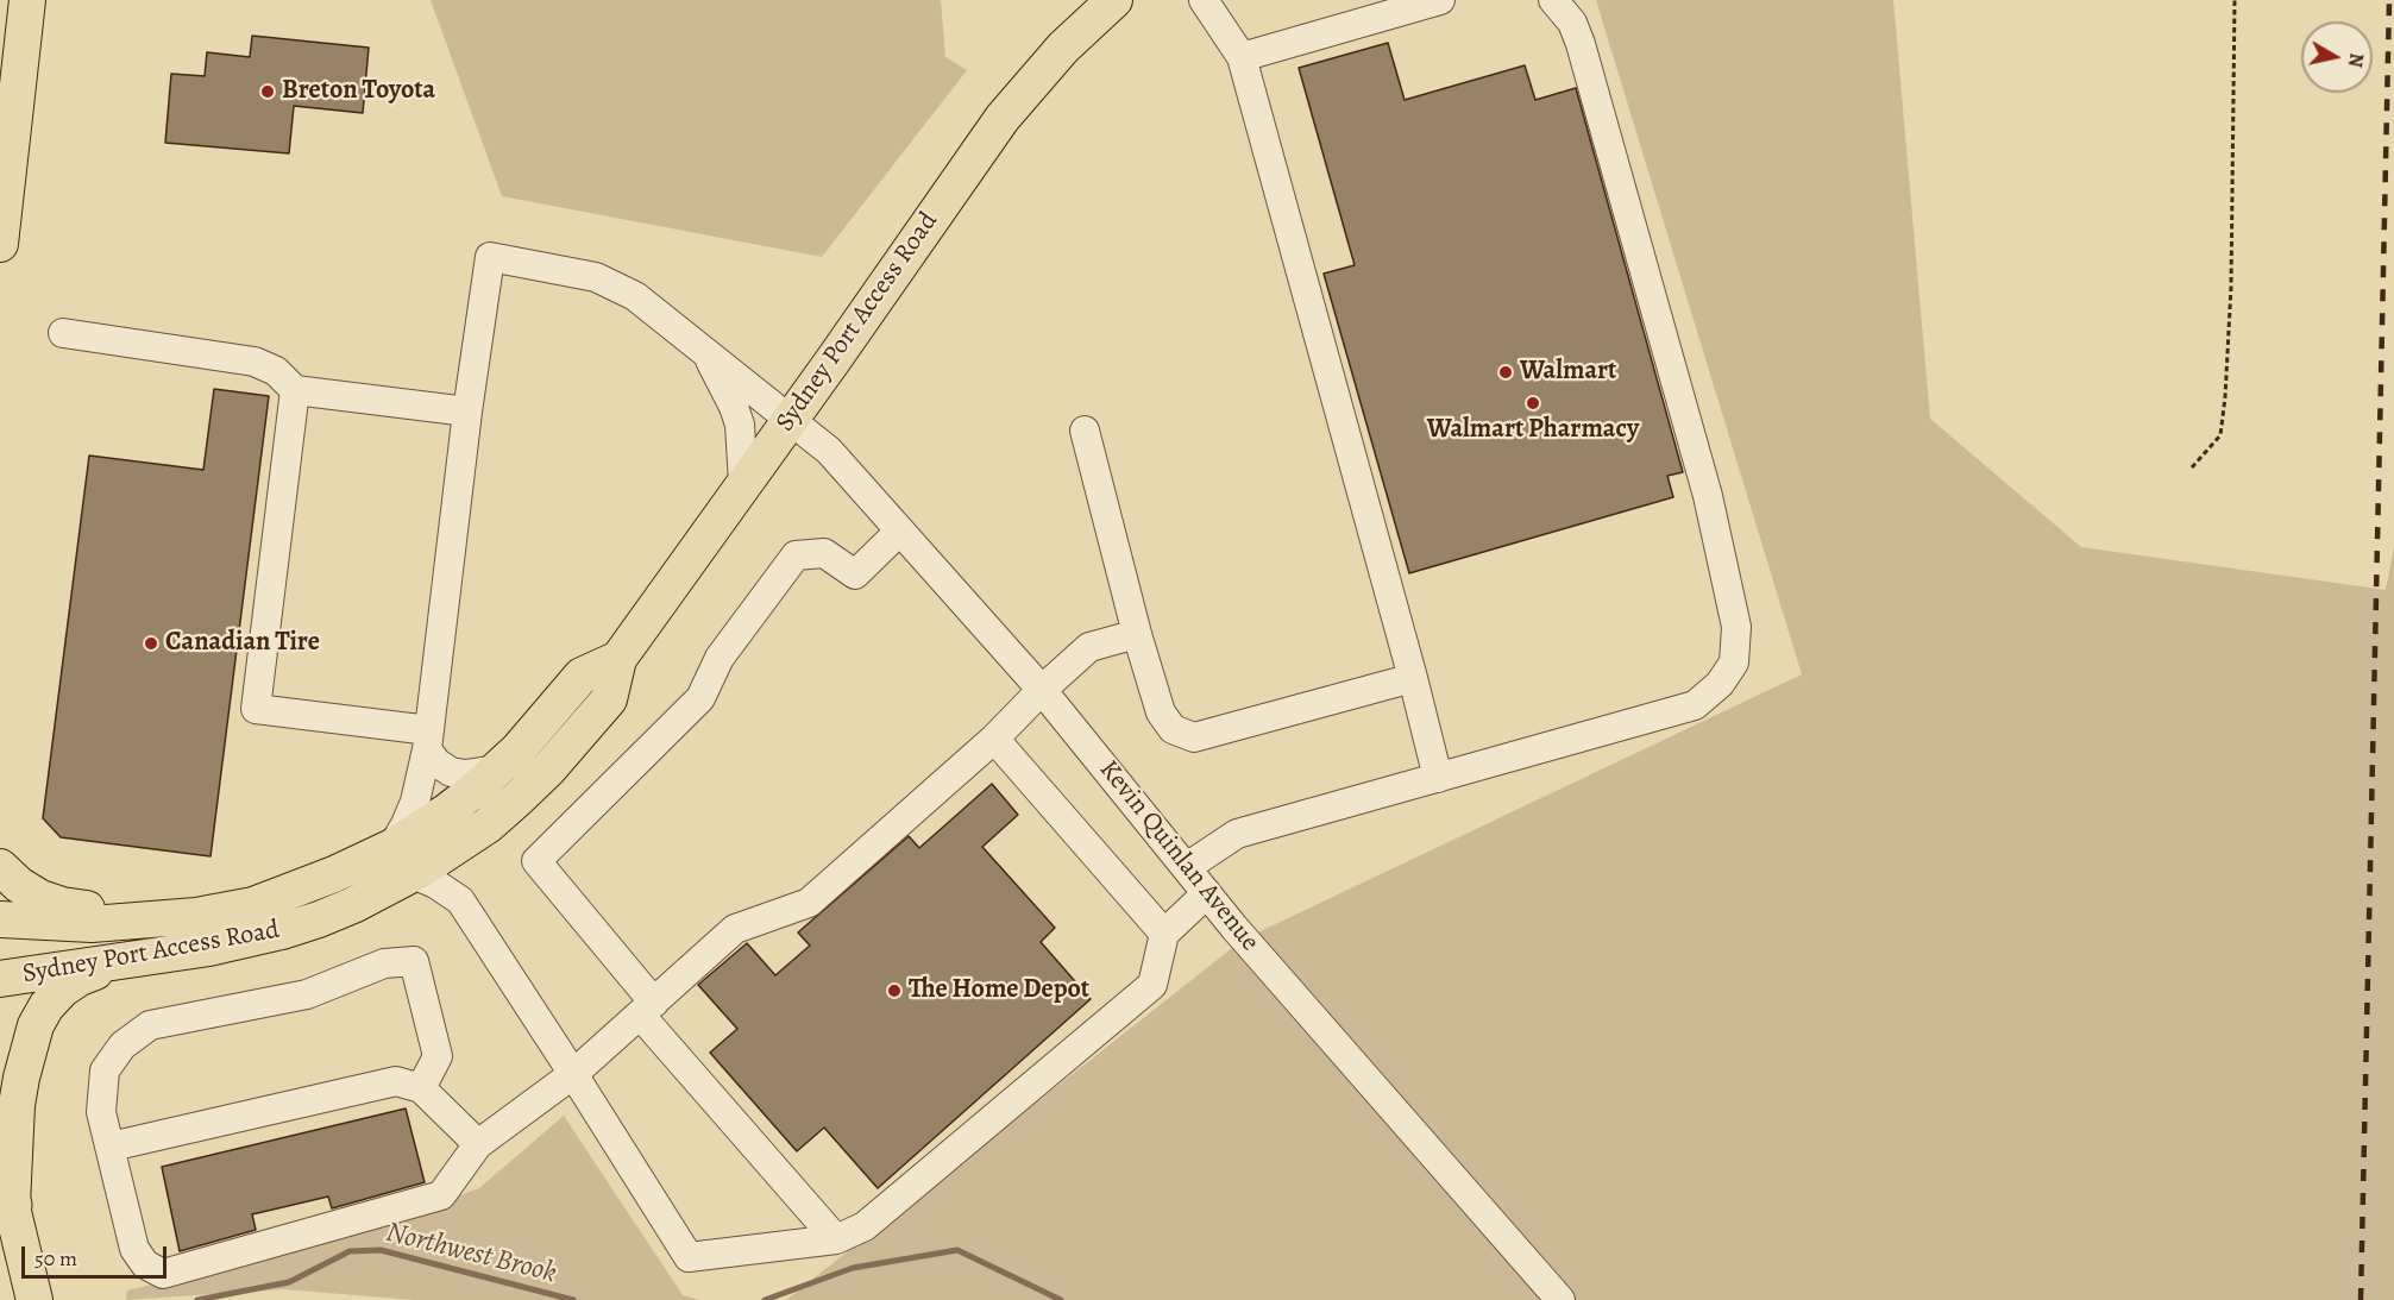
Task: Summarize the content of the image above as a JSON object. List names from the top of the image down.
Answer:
{
  "streets": {
    "main road": ["Sydney Port Access Road"],
    "street": ["Kevin Quinlan Avenue"]
  },
  "crossings": [
    ["Sydney Port Access Road", "Kevin Quinlan Avenue"]
  ],
  "water": ["Northwest Brook"],
  "places": [
    "Breton Toyota",
    "Walmart",
    "Walmart Pharmacy",
    "Canadian Tire",
    "The Home Depot"
  ],
  "scale_bar": "50 m",
  "north": "right"
}
